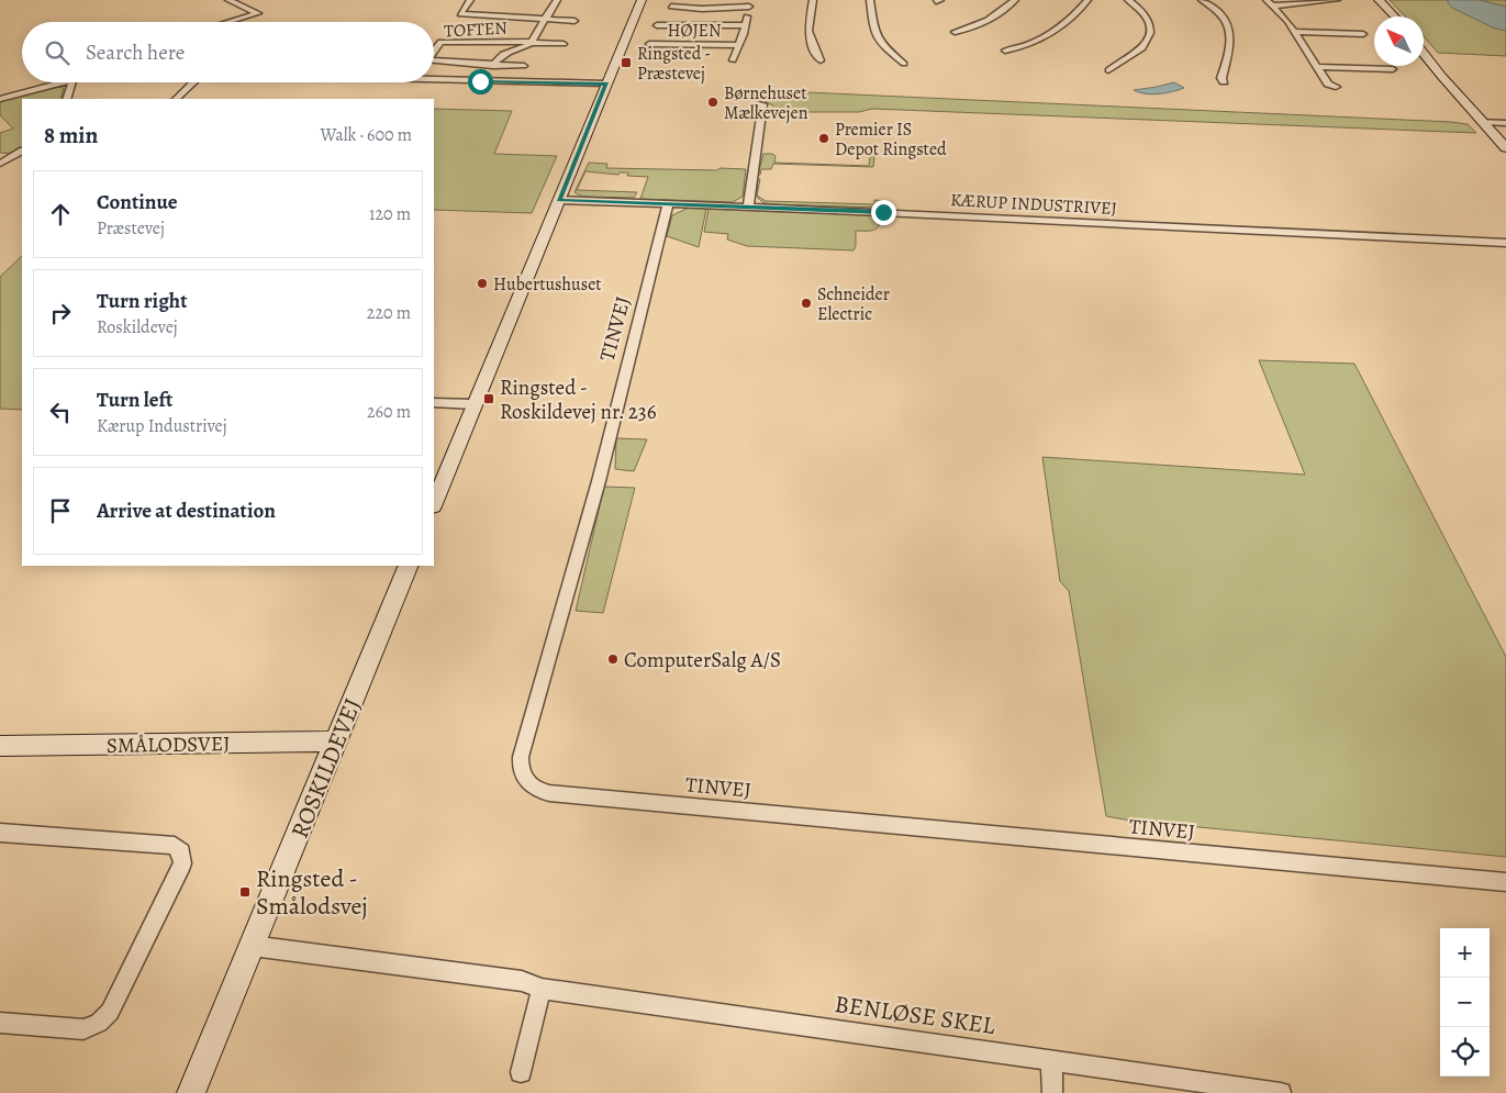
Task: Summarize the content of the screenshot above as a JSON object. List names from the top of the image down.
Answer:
{
  "streets": {
    "street": [
      "TOFTEN",
      "HØJEN",
      "KÆRUP INDUSTRIVEJ",
      "TINVEJ",
      "SMÅLODSVEJ",
      "ROSKILDEVEJ",
      "BENLØSE SKEL"
    ]
  },
  "crossings": [
    ["KÆRUP INDUSTRIVEJ", "TINVEJ"],
    ["SMÅLODSVEJ", "ROSKILDEVEJ"],
    ["ROSKILDEVEJ", "BENLØSE SKEL"]
  ],
  "places": {
    "transit": ["Ringsted - Præstevej", "Ringsted - Roskildevej nr. 236", "Ringsted - Smålodsvej"],
    "other": [
      "Børnehuset Mælkevejen",
      "Premier IS Depot Ringsted",
      "Hubertushuset",
      "Schneider Electric",
      "ComputerSalg A/S"
    ]
  },
  "north": "top left",
  "page": {
    "search": "Search here",
    "heading": ["8 min", "Walk · 600 m"],
    "list": [
      ["Continue", "Præstevej", "120 m"],
      ["Turn right", "Roskildevej", "220 m"],
      ["Turn left", "Kærup Industrivej", "260 m"],
      "Arrive at destination"
    ],
    "map_buttons": ["+", "−"]
  }
}
